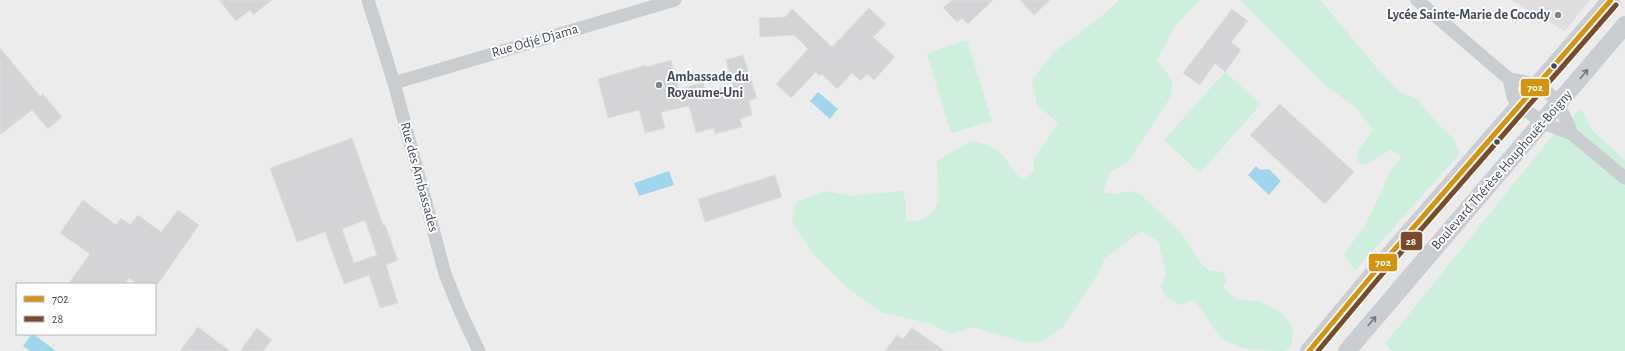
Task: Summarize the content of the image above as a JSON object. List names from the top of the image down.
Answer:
{
  "streets": {
    "main road": ["Boulevard Thérèse Houphouët-Boigny"],
    "street": ["Rue Odjé Djama", "Rue des Ambassades"]
  },
  "crossings": [
    ["Rue Odjé Djama", "Rue des Ambassades"]
  ],
  "places": ["Lycée Sainte-Marie de Cocody", "Ambassade du Royaume-Uni"],
  "lines": ["transit line 702", "transit line 28"],
  "legend": ["702", "28"]
}
